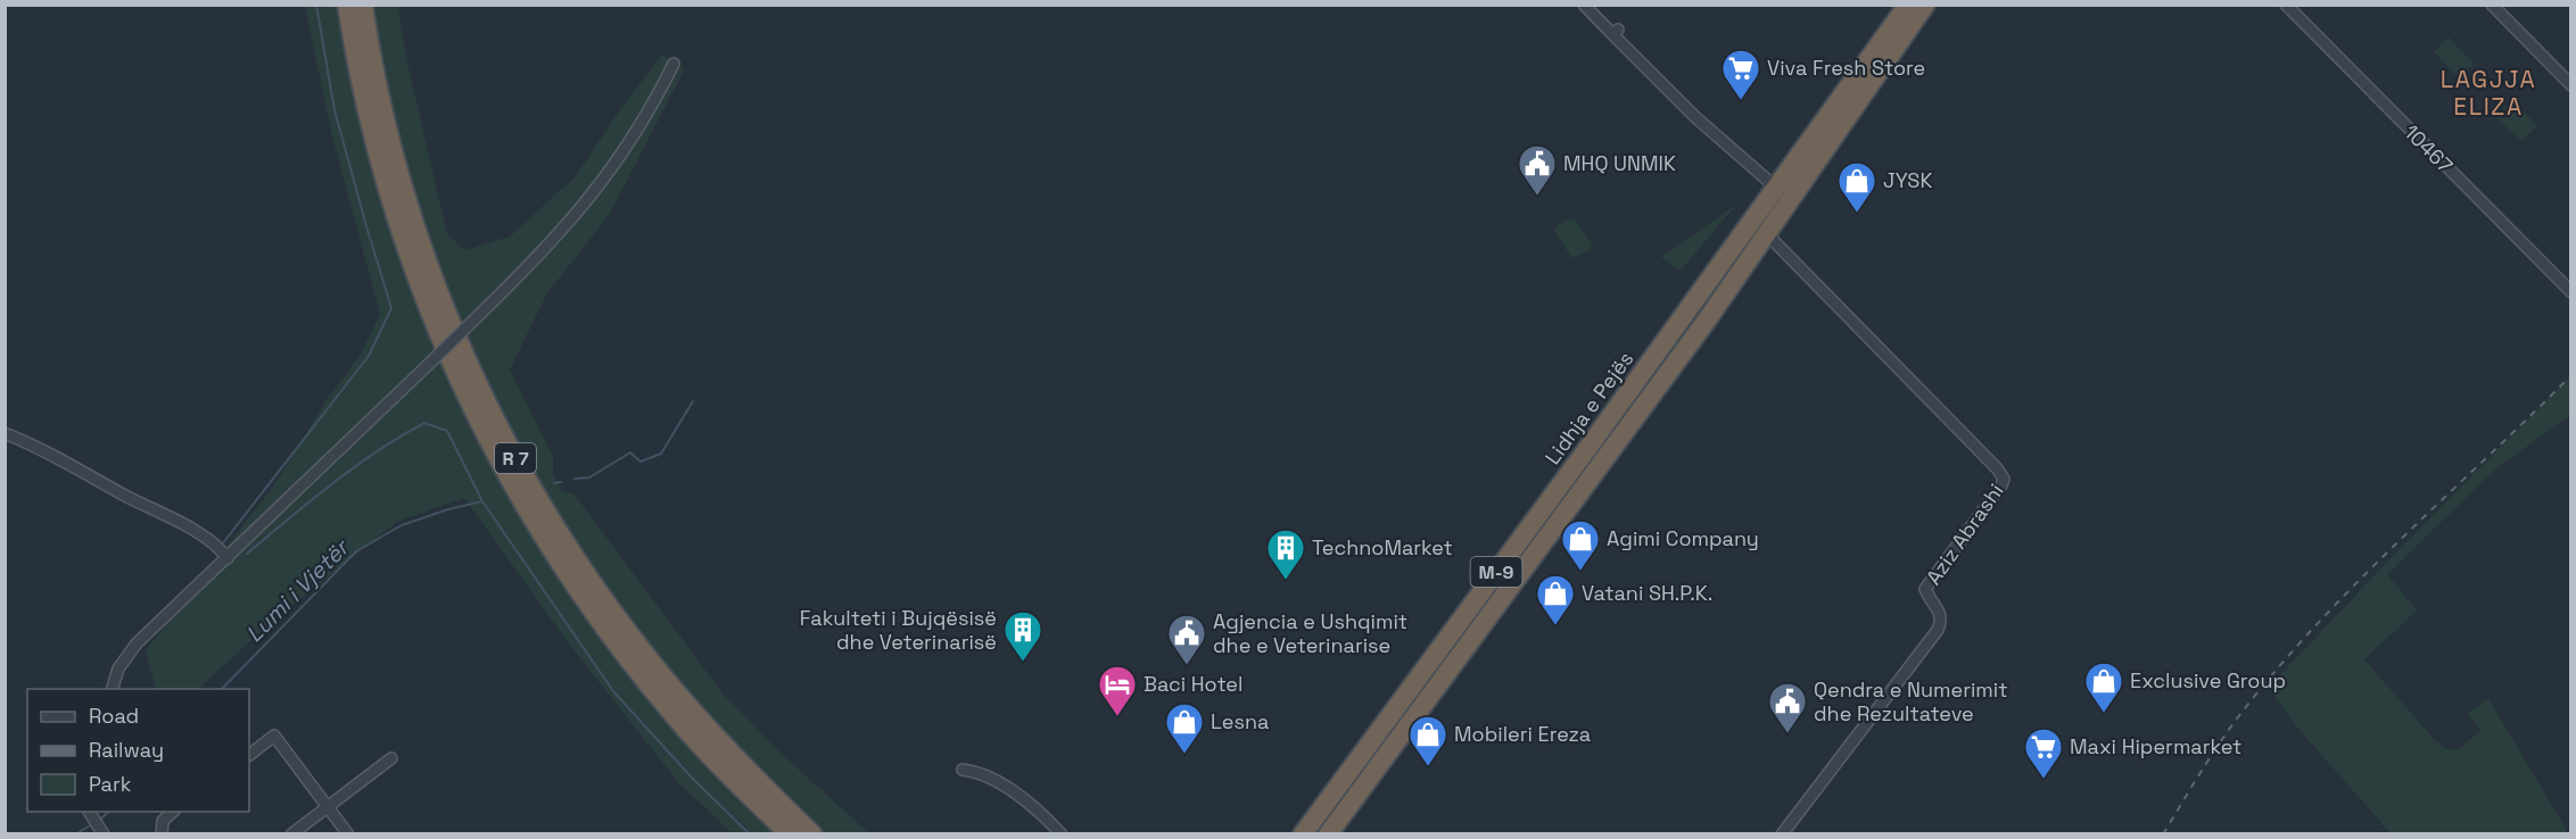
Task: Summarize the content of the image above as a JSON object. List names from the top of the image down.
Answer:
{
  "streets": {
    "highway": ["Lidhja e Pejës", "R 7", "M-9"],
    "street": ["10467", "Aziz Abrashi"]
  },
  "crossings": [
    ["Lidhja e Pejës", "Aziz Abrashi"]
  ],
  "districts": ["LAGJJA ELIZA"],
  "water": ["Lumi i Vjetër"],
  "places": {
    "supermarket": ["Viva Fresh Store", "Maxi Hipermarket"],
    "public building": ["MHQ UNMIK", "Agjencia e Ushqimit dhe e Veterinarise", "Qendra e Numerimit dhe Rezultateve"],
    "shop": [
      "JYSK",
      "Agimi Company",
      "Vatani SH.P.K.",
      "Exclusive Group",
      "Lesna",
      "Mobileri Ereza"
    ],
    "building": ["TechnoMarket", "Fakulteti i Bujqësisë dhe Veterinarisë"],
    "hotel": ["Baci Hotel"]
  },
  "legend": ["Road", "Railway", "Park"]
}
